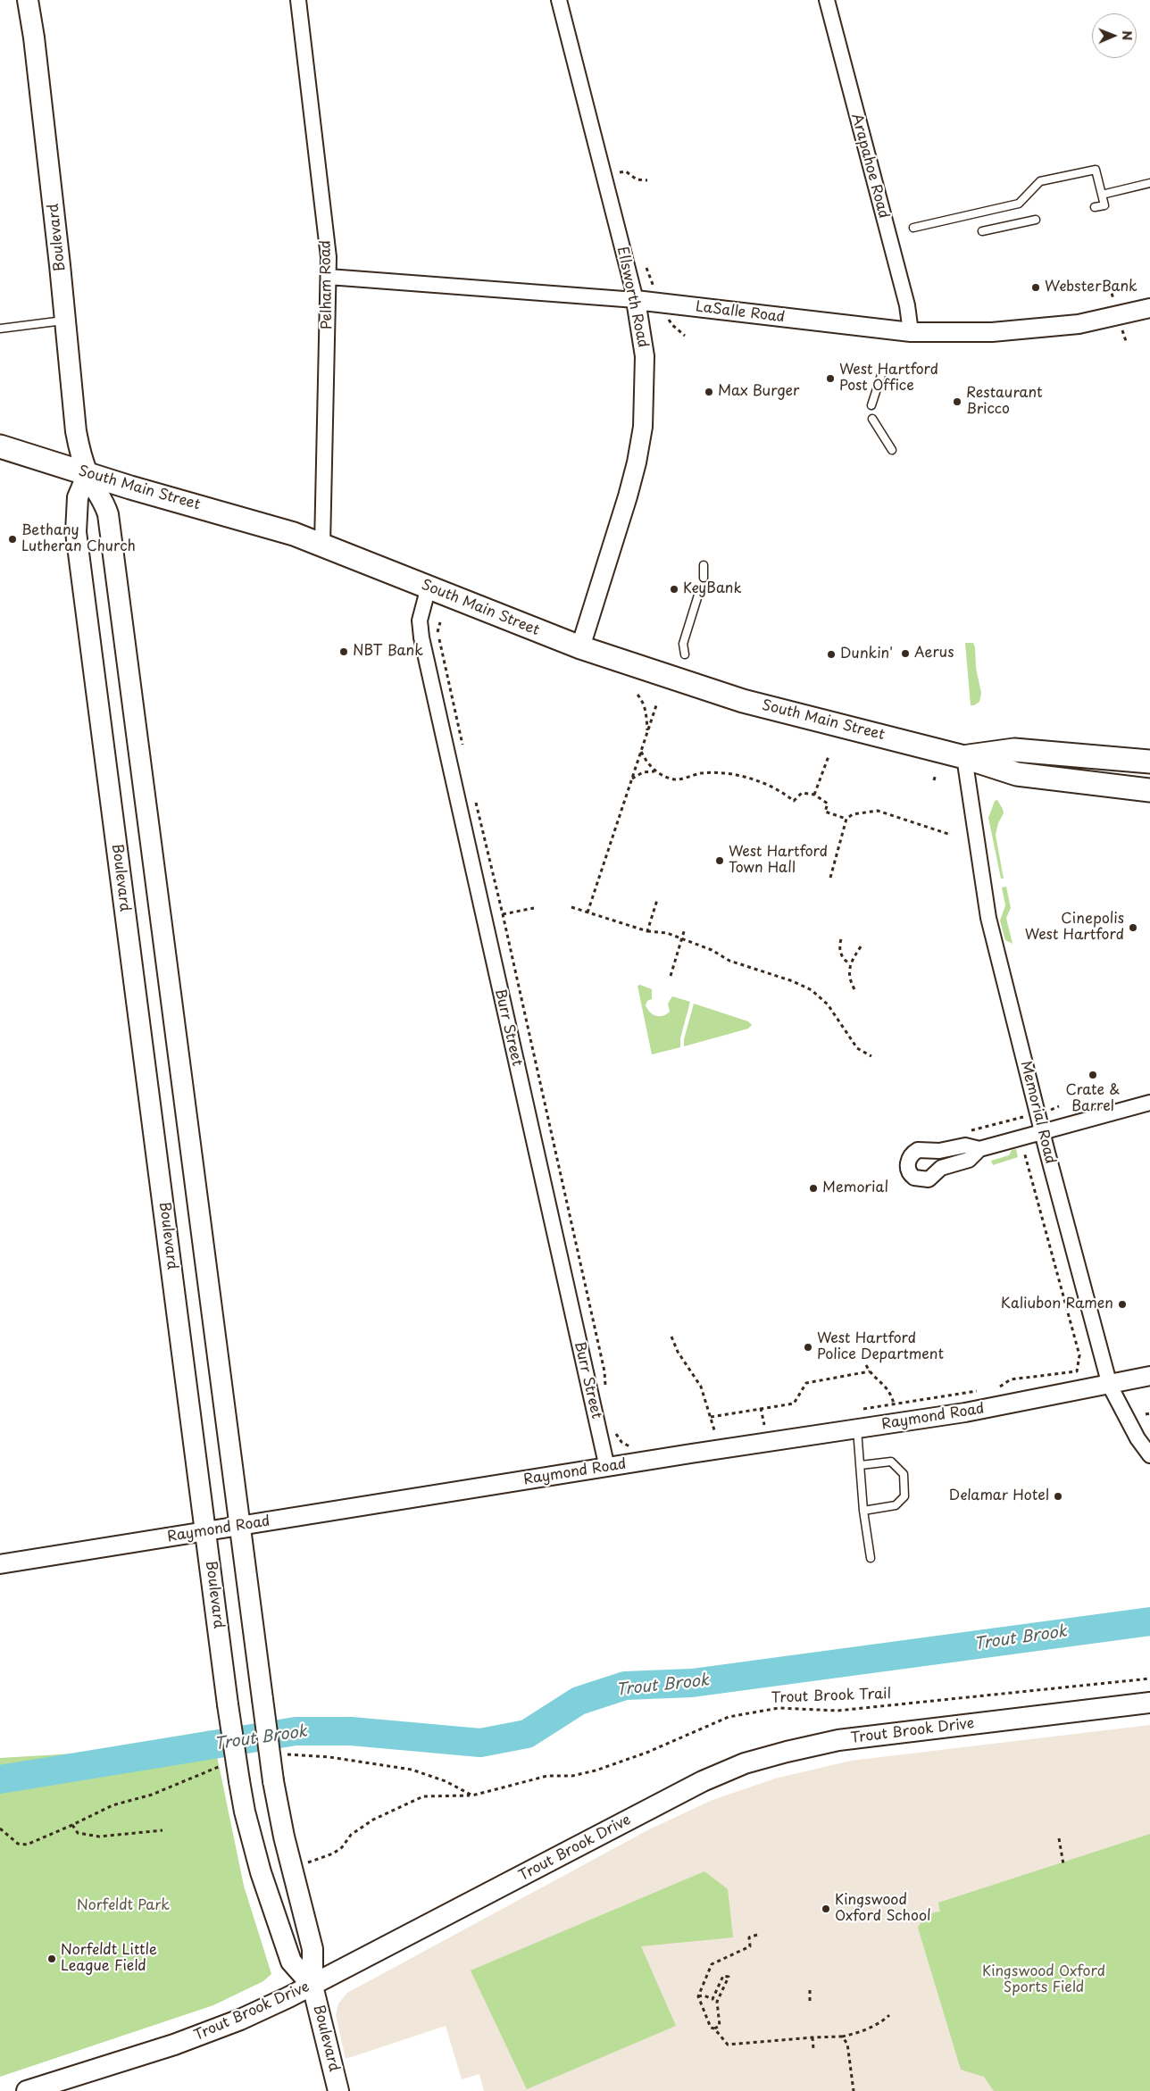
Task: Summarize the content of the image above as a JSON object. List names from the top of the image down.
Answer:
{
  "streets": {
    "main road": ["Boulevard", "South Main Street", "Trout Brook Drive"],
    "street": [
      "Arapahoe Road",
      "Pelham Road",
      "Ellsworth Road",
      "LaSalle Road",
      "Burr Street",
      "Memorial Road",
      "Raymond Road"
    ],
    "path": ["Trout Brook Trail"]
  },
  "crossings": [
    ["Arapahoe Road", "LaSalle Road"],
    ["Boulevard", "South Main Street"],
    ["Boulevard", "Raymond Road"],
    ["Boulevard", "Trout Brook Drive"],
    ["Pelham Road", "LaSalle Road"],
    ["Pelham Road", "South Main Street"],
    ["Ellsworth Road", "LaSalle Road"],
    ["Ellsworth Road", "South Main Street"],
    ["South Main Street", "Burr Street"],
    ["South Main Street", "Memorial Road"],
    ["Burr Street", "Raymond Road"],
    ["Memorial Road", "Raymond Road"]
  ],
  "water": ["Trout Brook"],
  "parks": ["Norfeldt Park", "Kingswood Oxford Sports Field"],
  "places": [
    "WebsterBank",
    "West Hartford Post Office",
    "Max Burger",
    "Restaurant Bricco",
    "Bethany Lutheran Church",
    "KeyBank",
    "NBT Bank",
    "Aerus",
    "Dunkin'",
    "West Hartford Town Hall",
    "Cinepolis West Hartford",
    "Crate & Barrel",
    "Memorial",
    "Kaliubon Ramen",
    "West Hartford Police Department",
    "Delamar Hotel",
    "Kingswood Oxford School",
    "Norfeldt Little League Field"
  ],
  "north": "right"
}
